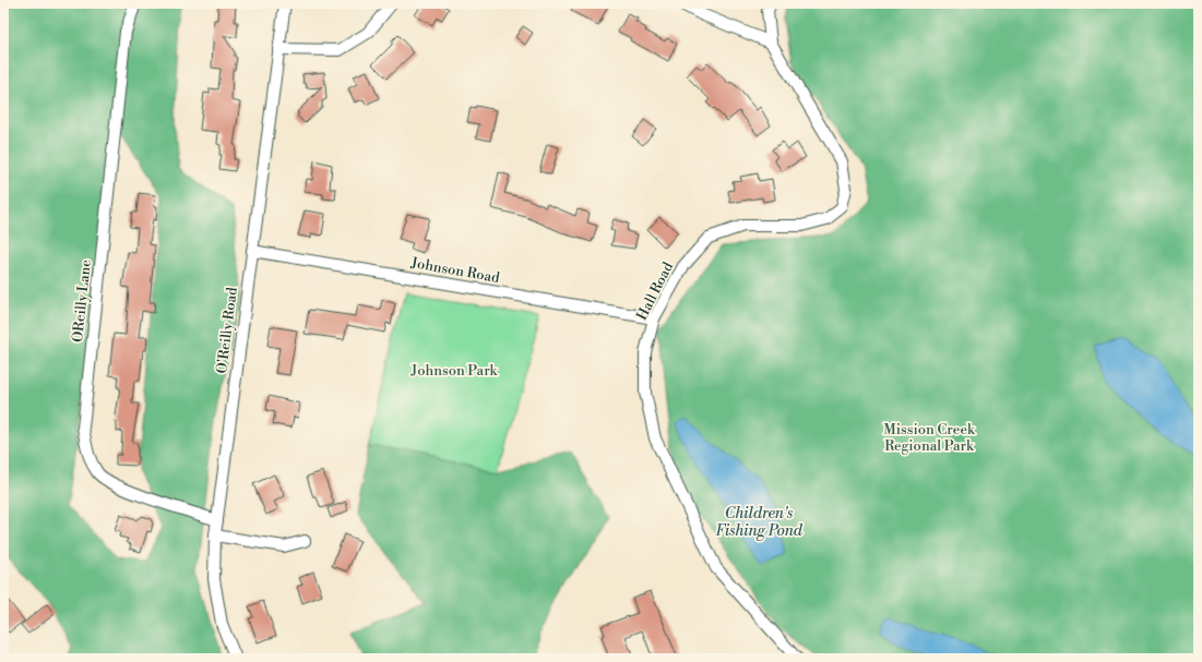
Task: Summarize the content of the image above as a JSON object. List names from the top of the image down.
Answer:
{
  "streets": {
    "street": [
      "Johnson Road",
      "Hall Road",
      "OReilly Lane",
      "O'Reilly Road"
    ]
  },
  "crossings": [
    ["Johnson Road", "Hall Road"],
    ["Johnson Road", "O'Reilly Road"],
    ["OReilly Lane", "O'Reilly Road"]
  ],
  "water": ["Children's Fishing Pond"],
  "parks": ["Johnson Park", "Mission Creek Regional Park"]
}
